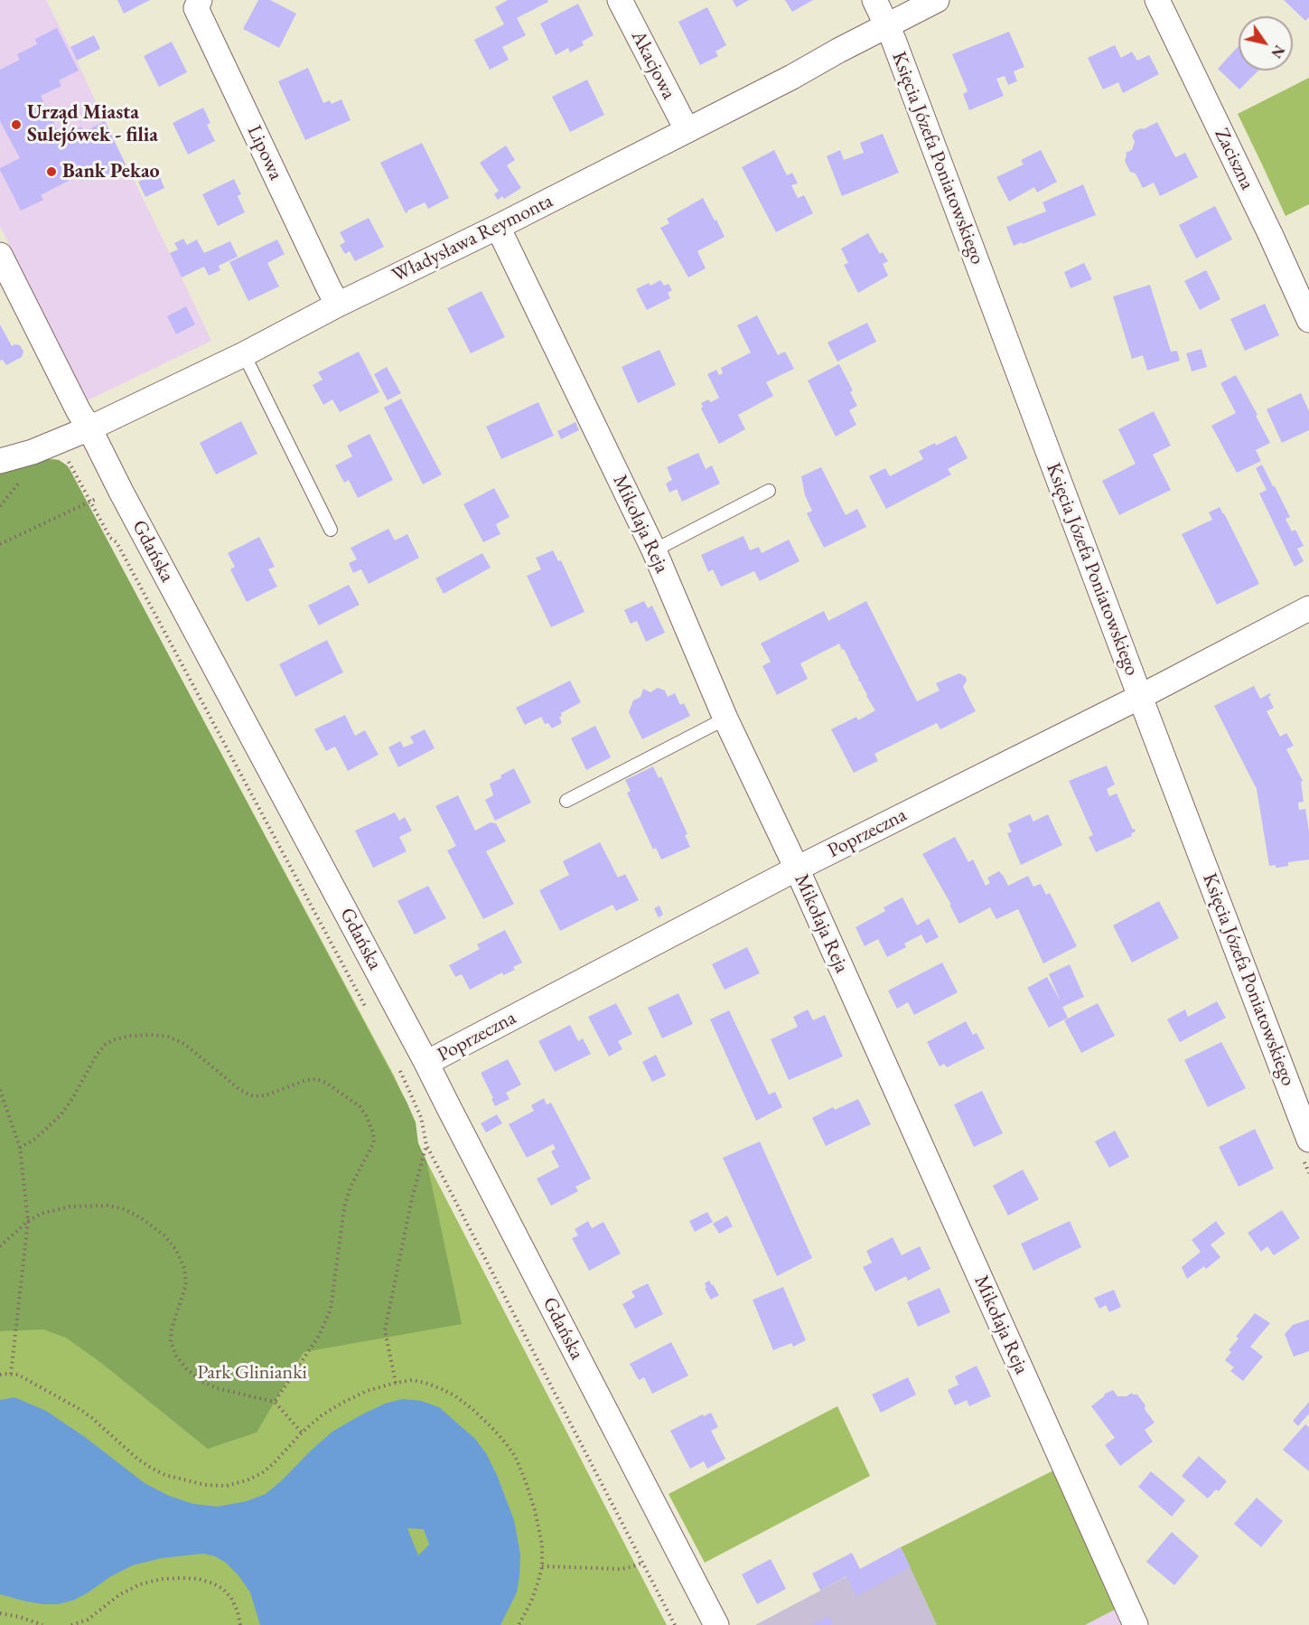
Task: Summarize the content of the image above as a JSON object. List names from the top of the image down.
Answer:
{
  "streets": {
    "street": [
      "Akacjowa",
      "Lipowa",
      "Księcia Józefa Poniatowskiego",
      "Zaciszna",
      "Władysława Reymonta",
      "Mikołaja Reja",
      "Gdańska",
      "Poprzeczna"
    ]
  },
  "crossings": [
    ["Akacjowa", "Władysława Reymonta"],
    ["Lipowa", "Władysława Reymonta"],
    ["Księcia Józefa Poniatowskiego", "Władysława Reymonta"],
    ["Księcia Józefa Poniatowskiego", "Poprzeczna"],
    ["Władysława Reymonta", "Mikołaja Reja"],
    ["Władysława Reymonta", "Gdańska"],
    ["Mikołaja Reja", "Poprzeczna"],
    ["Gdańska", "Poprzeczna"]
  ],
  "parks": ["Park Glinianki"],
  "places": ["Urząd Miasta Sulejówek - filia", "Bank Pekao"],
  "north": "bottom right"
}
